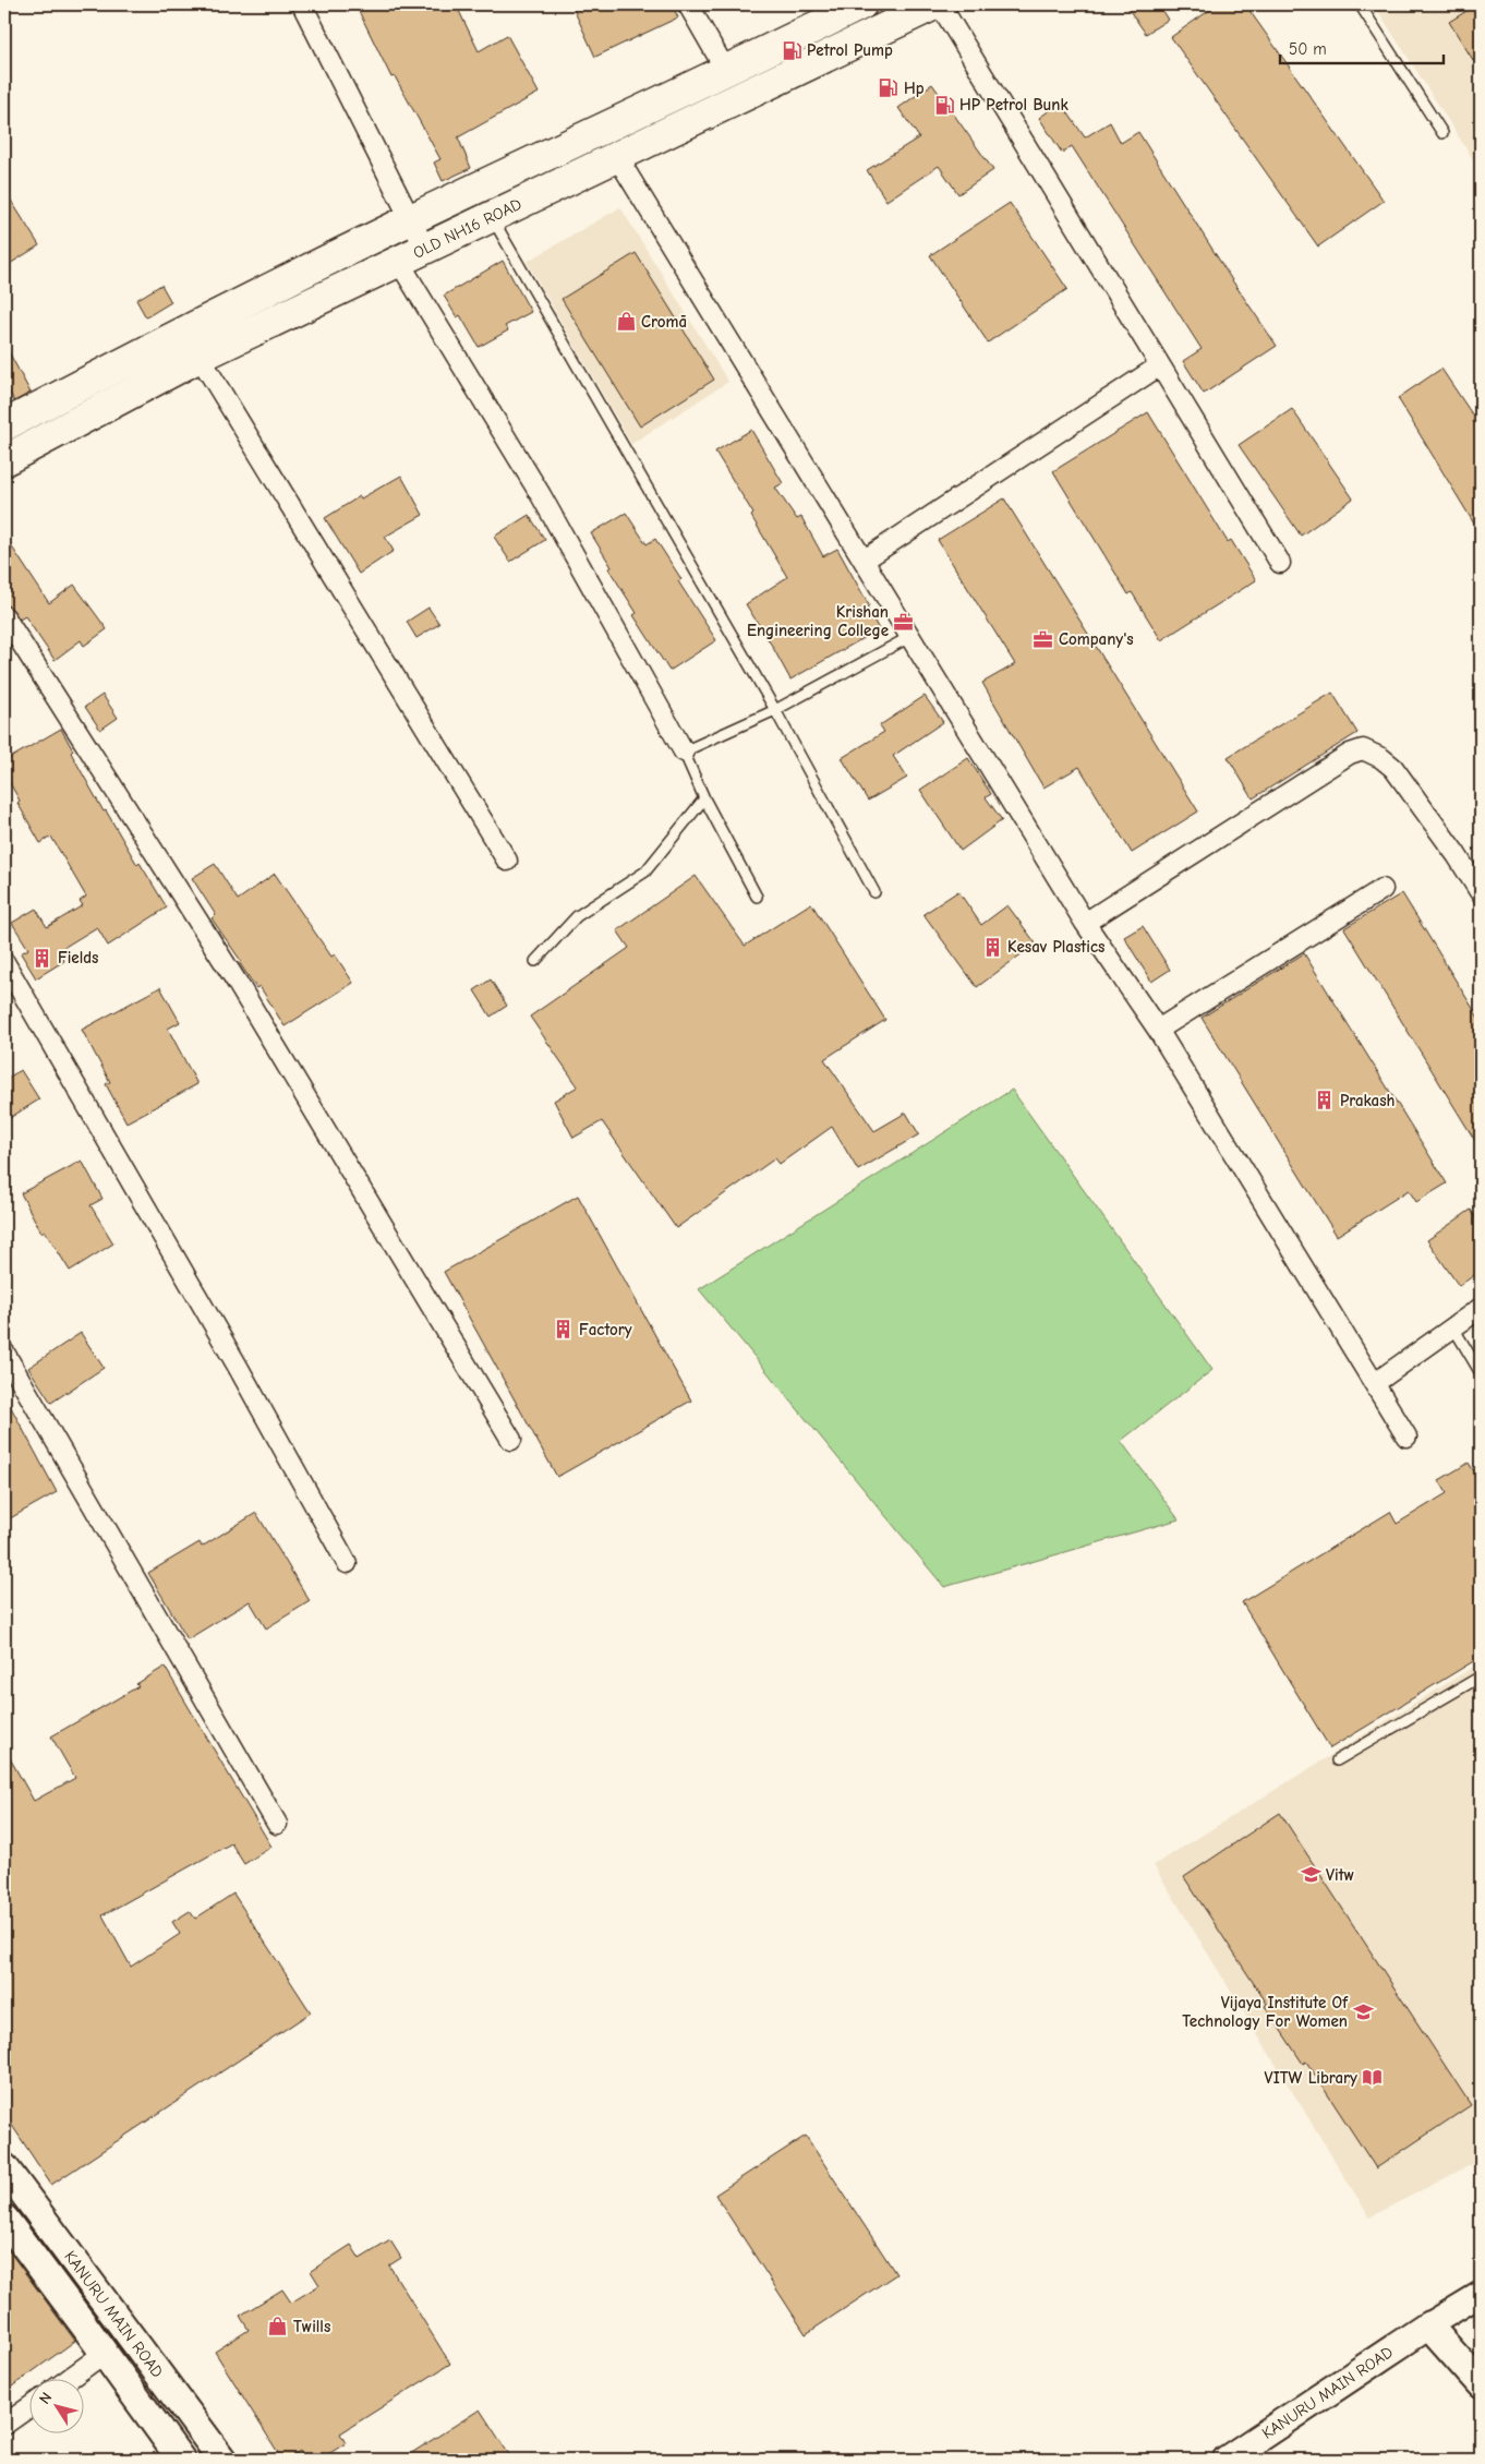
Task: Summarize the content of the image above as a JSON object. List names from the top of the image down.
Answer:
{
  "streets": {
    "main road": ["OLD NH16 ROAD", "KANURU MAIN ROAD"]
  },
  "places": {
    "fuel station": ["Petrol Pump", "Hp", "HP Petrol Bunk"],
    "shop": ["Cromā", "Twills"],
    "office": ["Krishan Engineering College", "Company's"],
    "building": [
      "Kesav Plastics",
      "Fields",
      "Prakash",
      "Factory"
    ],
    "school or university": ["Vitw", "Vijaya Institute Of Technology For Women"],
    "library": ["VITW Library"]
  },
  "scale_bar": "50 m",
  "north": "top left"
}
